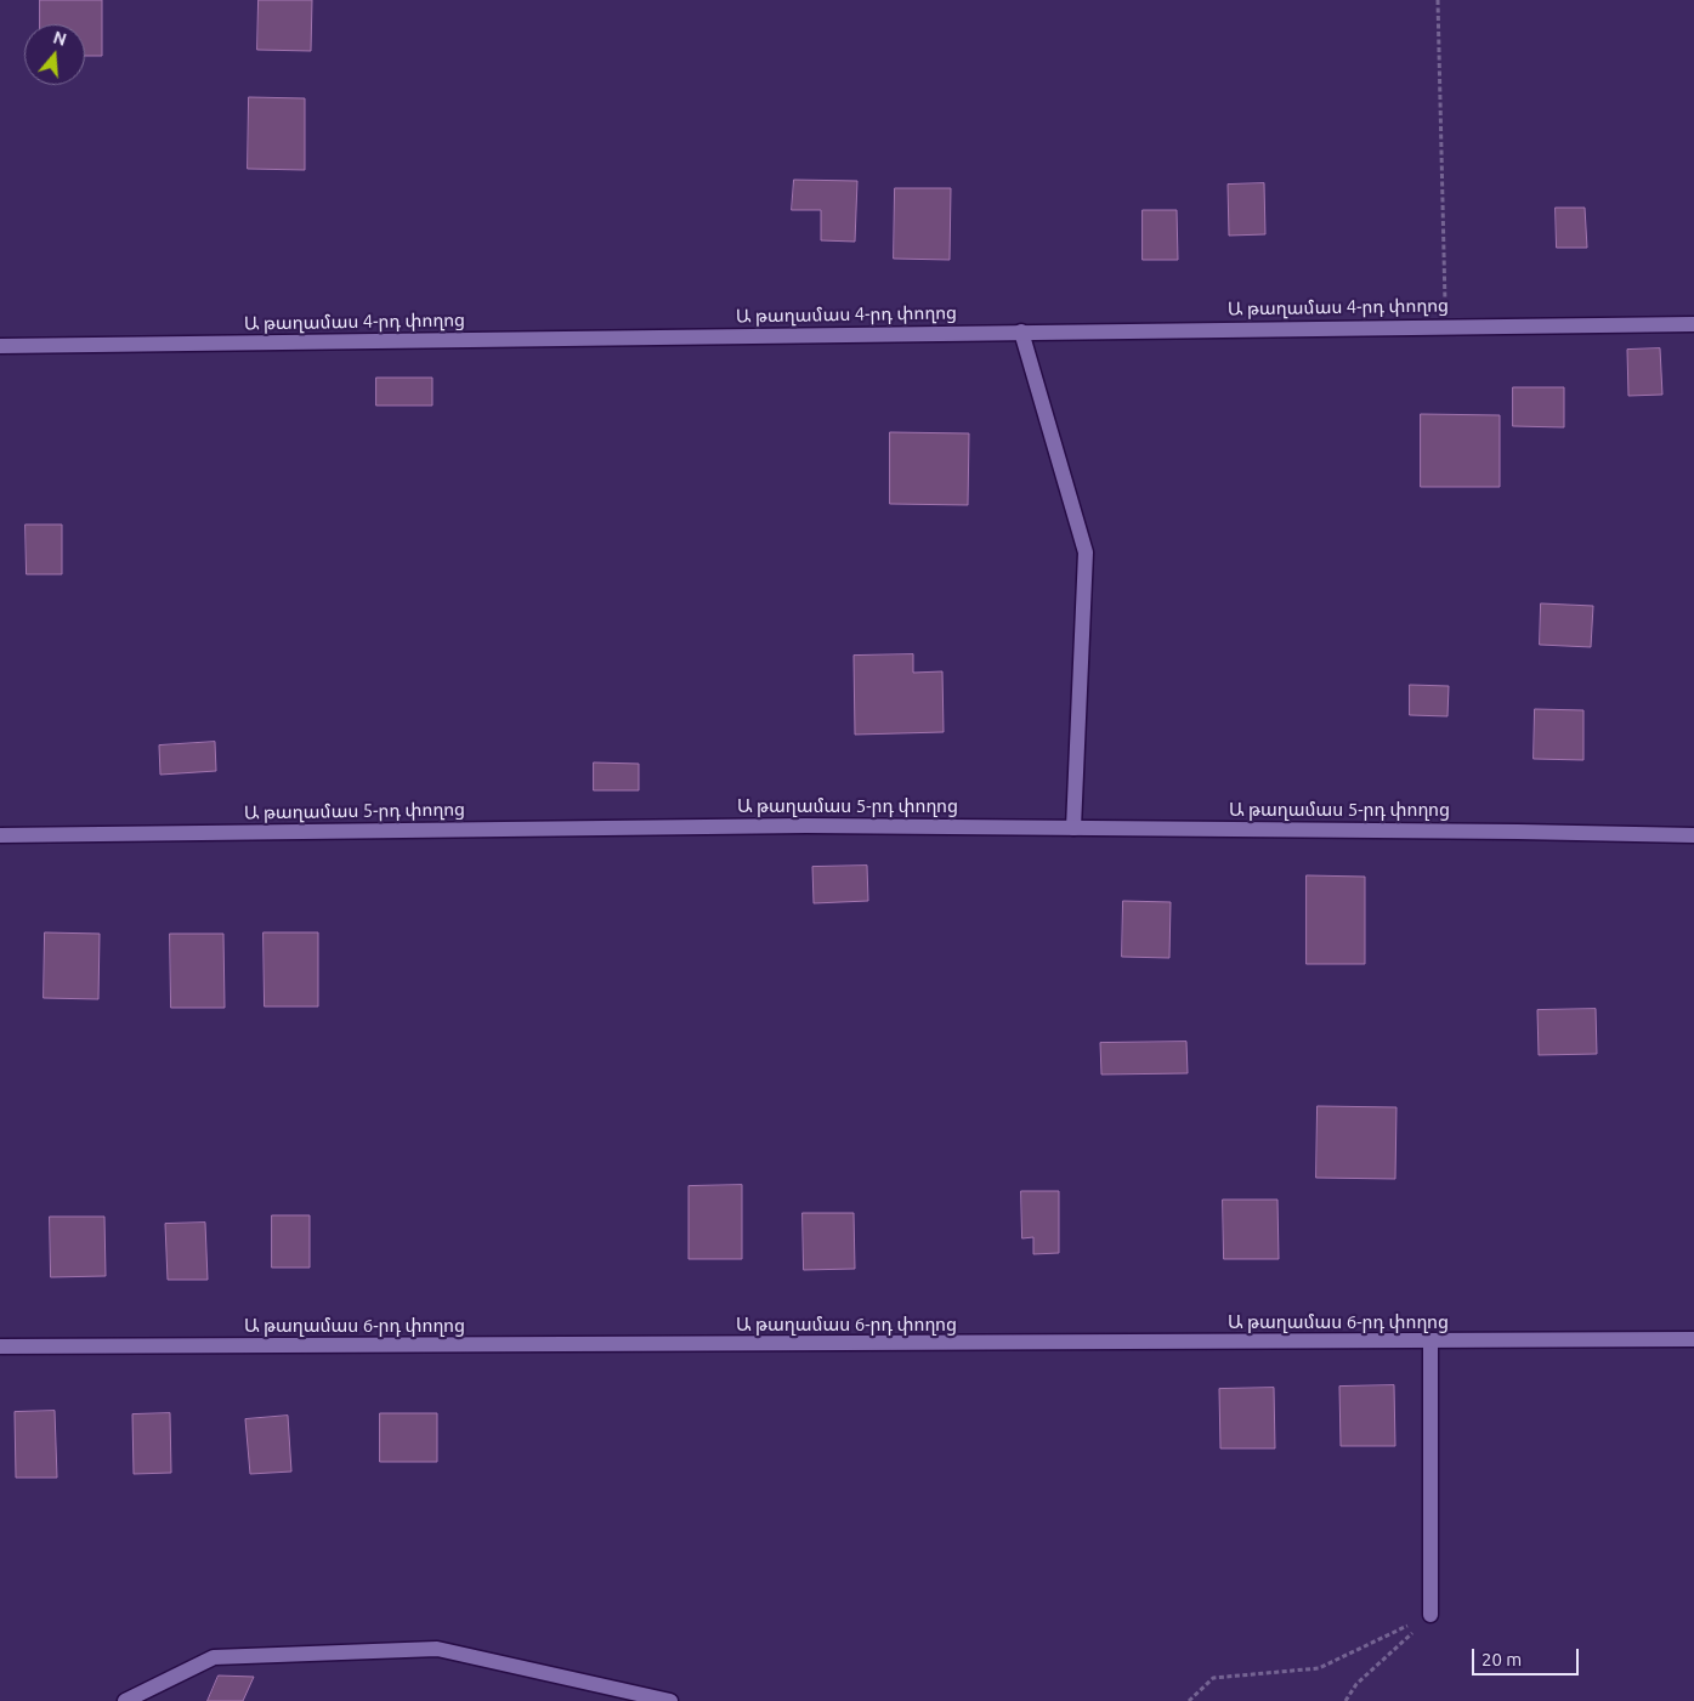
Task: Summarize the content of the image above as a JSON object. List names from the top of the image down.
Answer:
{
  "streets": {
    "street": ["Ա թաղամաս 4-րդ փողոց", "Ա թաղամաս 5-րդ փողոց", "Ա թաղամաս 6-րդ փողոց"]
  },
  "scale_bar": "20 m",
  "north": "top"
}
